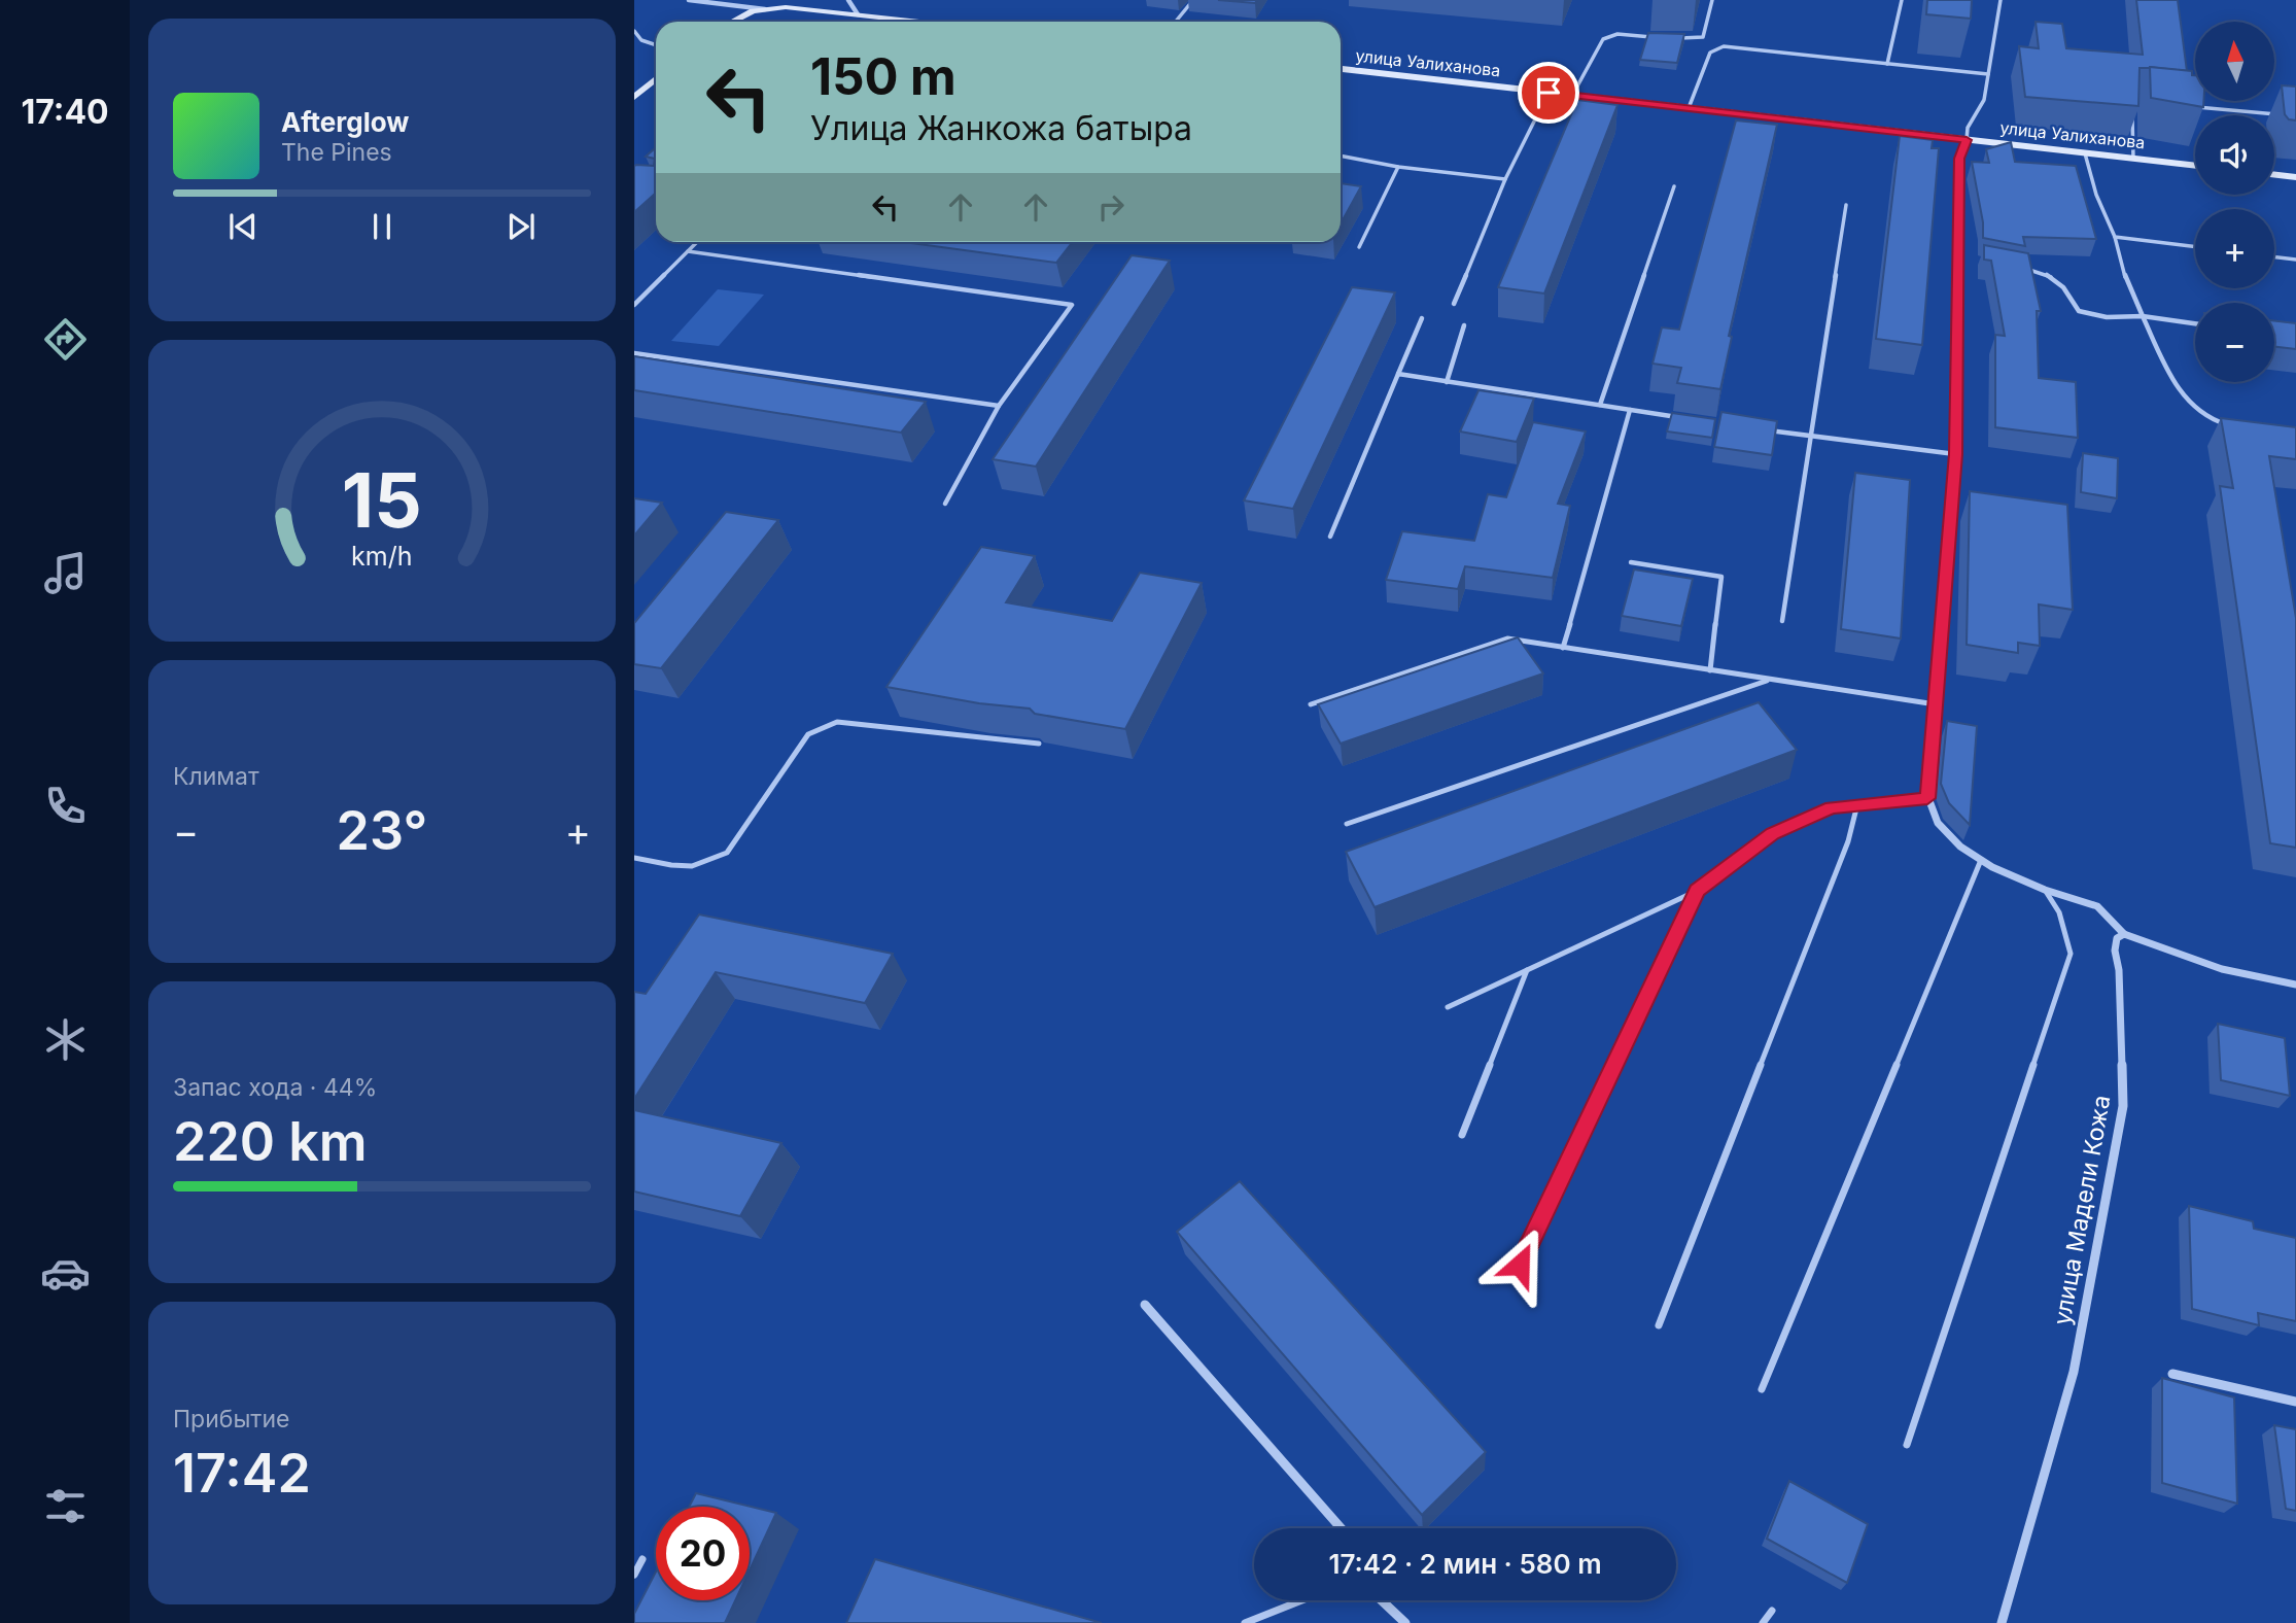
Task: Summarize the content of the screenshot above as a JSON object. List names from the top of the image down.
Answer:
{
  "streets": {
    "main road": ["улица Уалиханова"],
    "street": ["улица Мадели Кожа"]
  },
  "north": "top",
  "page": {
    "tabs": "17:40",
    "map_buttons": ["+", "−"],
    "turn": ["150 m", "Улица Жанкожа батыра"],
    "song": ["Afterglow", "The Pines"],
    "tile": [
      "Климат",
      ["Запас хода · 44%", "220 km"],
      ["Прибытие", "17:42"]
    ],
    "heat": ["−", "23°", "+"],
    "limit": "20",
    "trip": "17:42 · 2 мин · 580 m",
    "gauge": ["15", "km/h"]
  }
}
